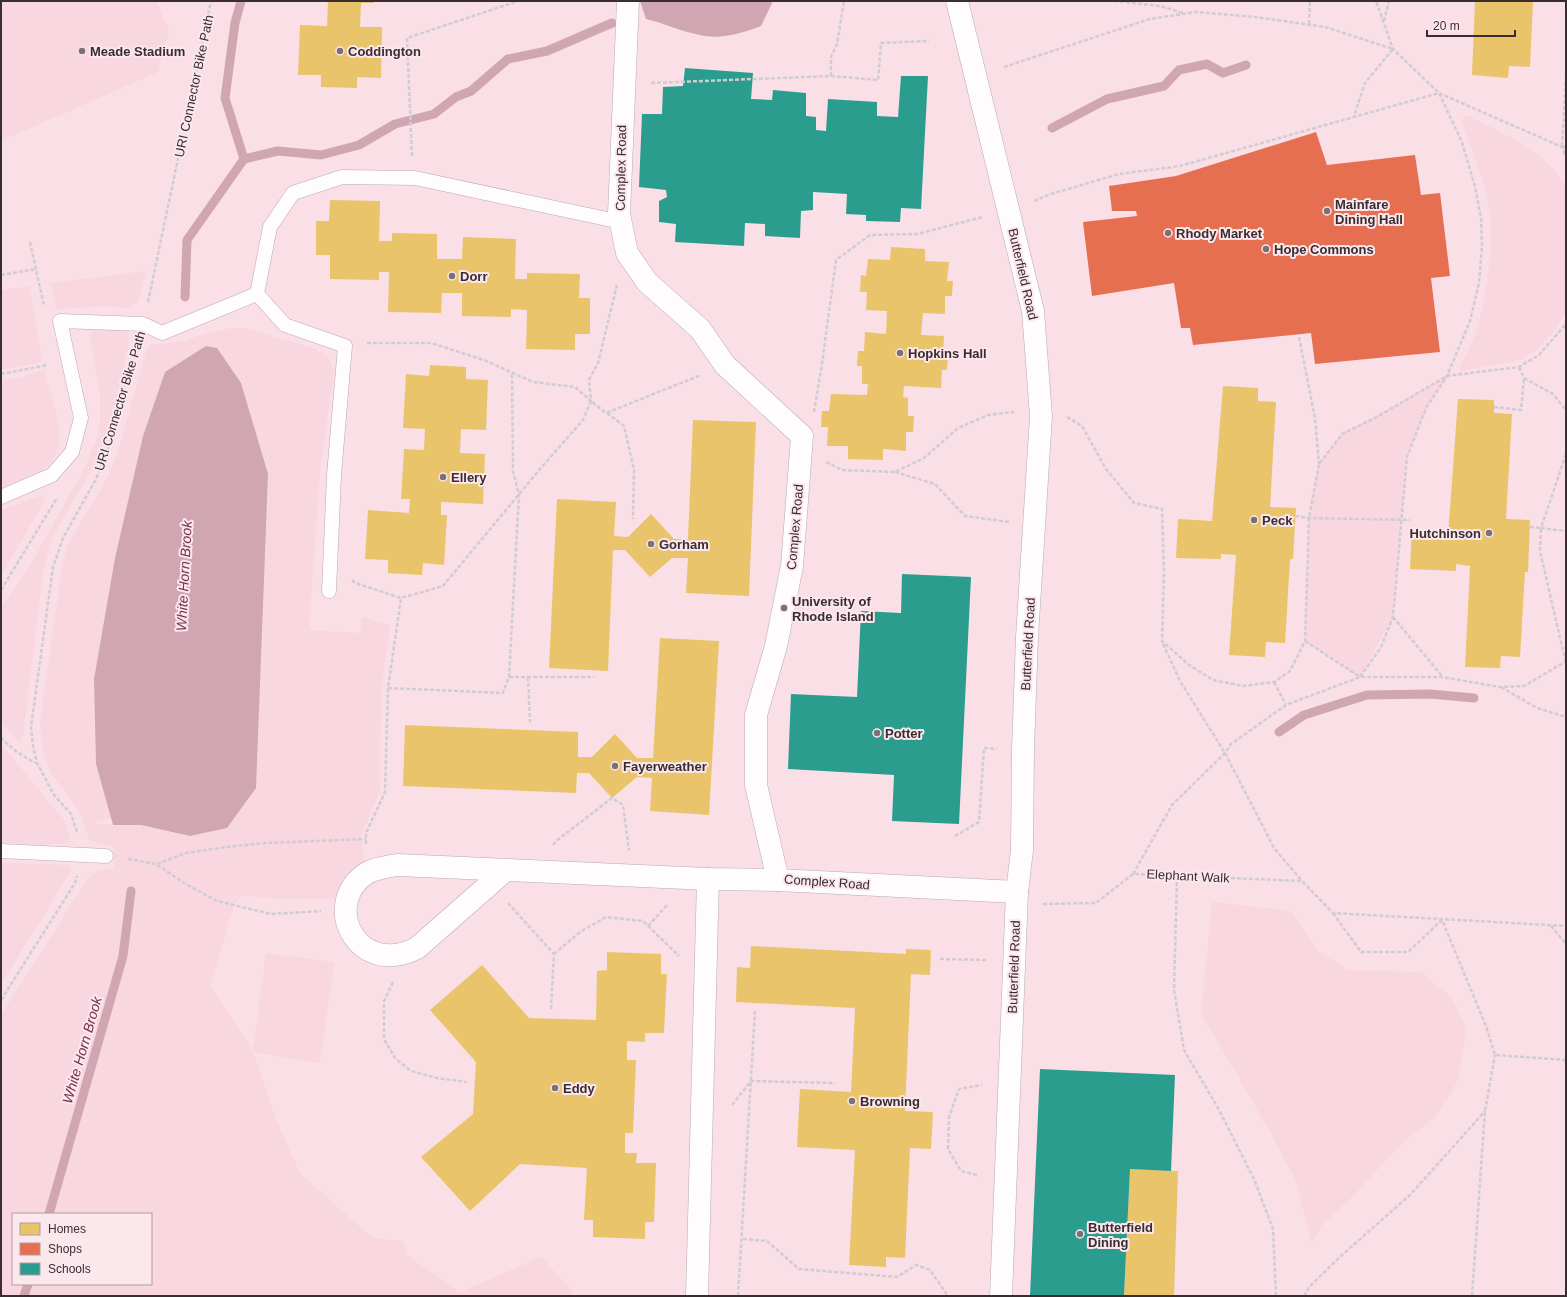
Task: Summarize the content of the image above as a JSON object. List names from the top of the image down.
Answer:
{
  "streets": {
    "street": ["Complex Road", "Butterfield Road"],
    "path": ["URI Connector Bike Path", "Elephant Walk"]
  },
  "crossings": [
    ["Complex Road", "Butterfield Road"]
  ],
  "water": ["White Horn Brook"],
  "places": [
    "Meade Stadium",
    "Coddington",
    "Mainfare Dining Hall",
    "Rhody Market",
    "Hope Commons",
    "Dorr",
    "Hopkins Hall",
    "Ellery",
    "Peck",
    "Hutchinson",
    "Gorham",
    "University of Rhode Island",
    "Potter",
    "Fayerweather",
    "Eddy",
    "Browning",
    "Butterfield Dining"
  ],
  "legend": ["Homes", "Shops", "Schools"],
  "scale_bar": "20 m"
}
